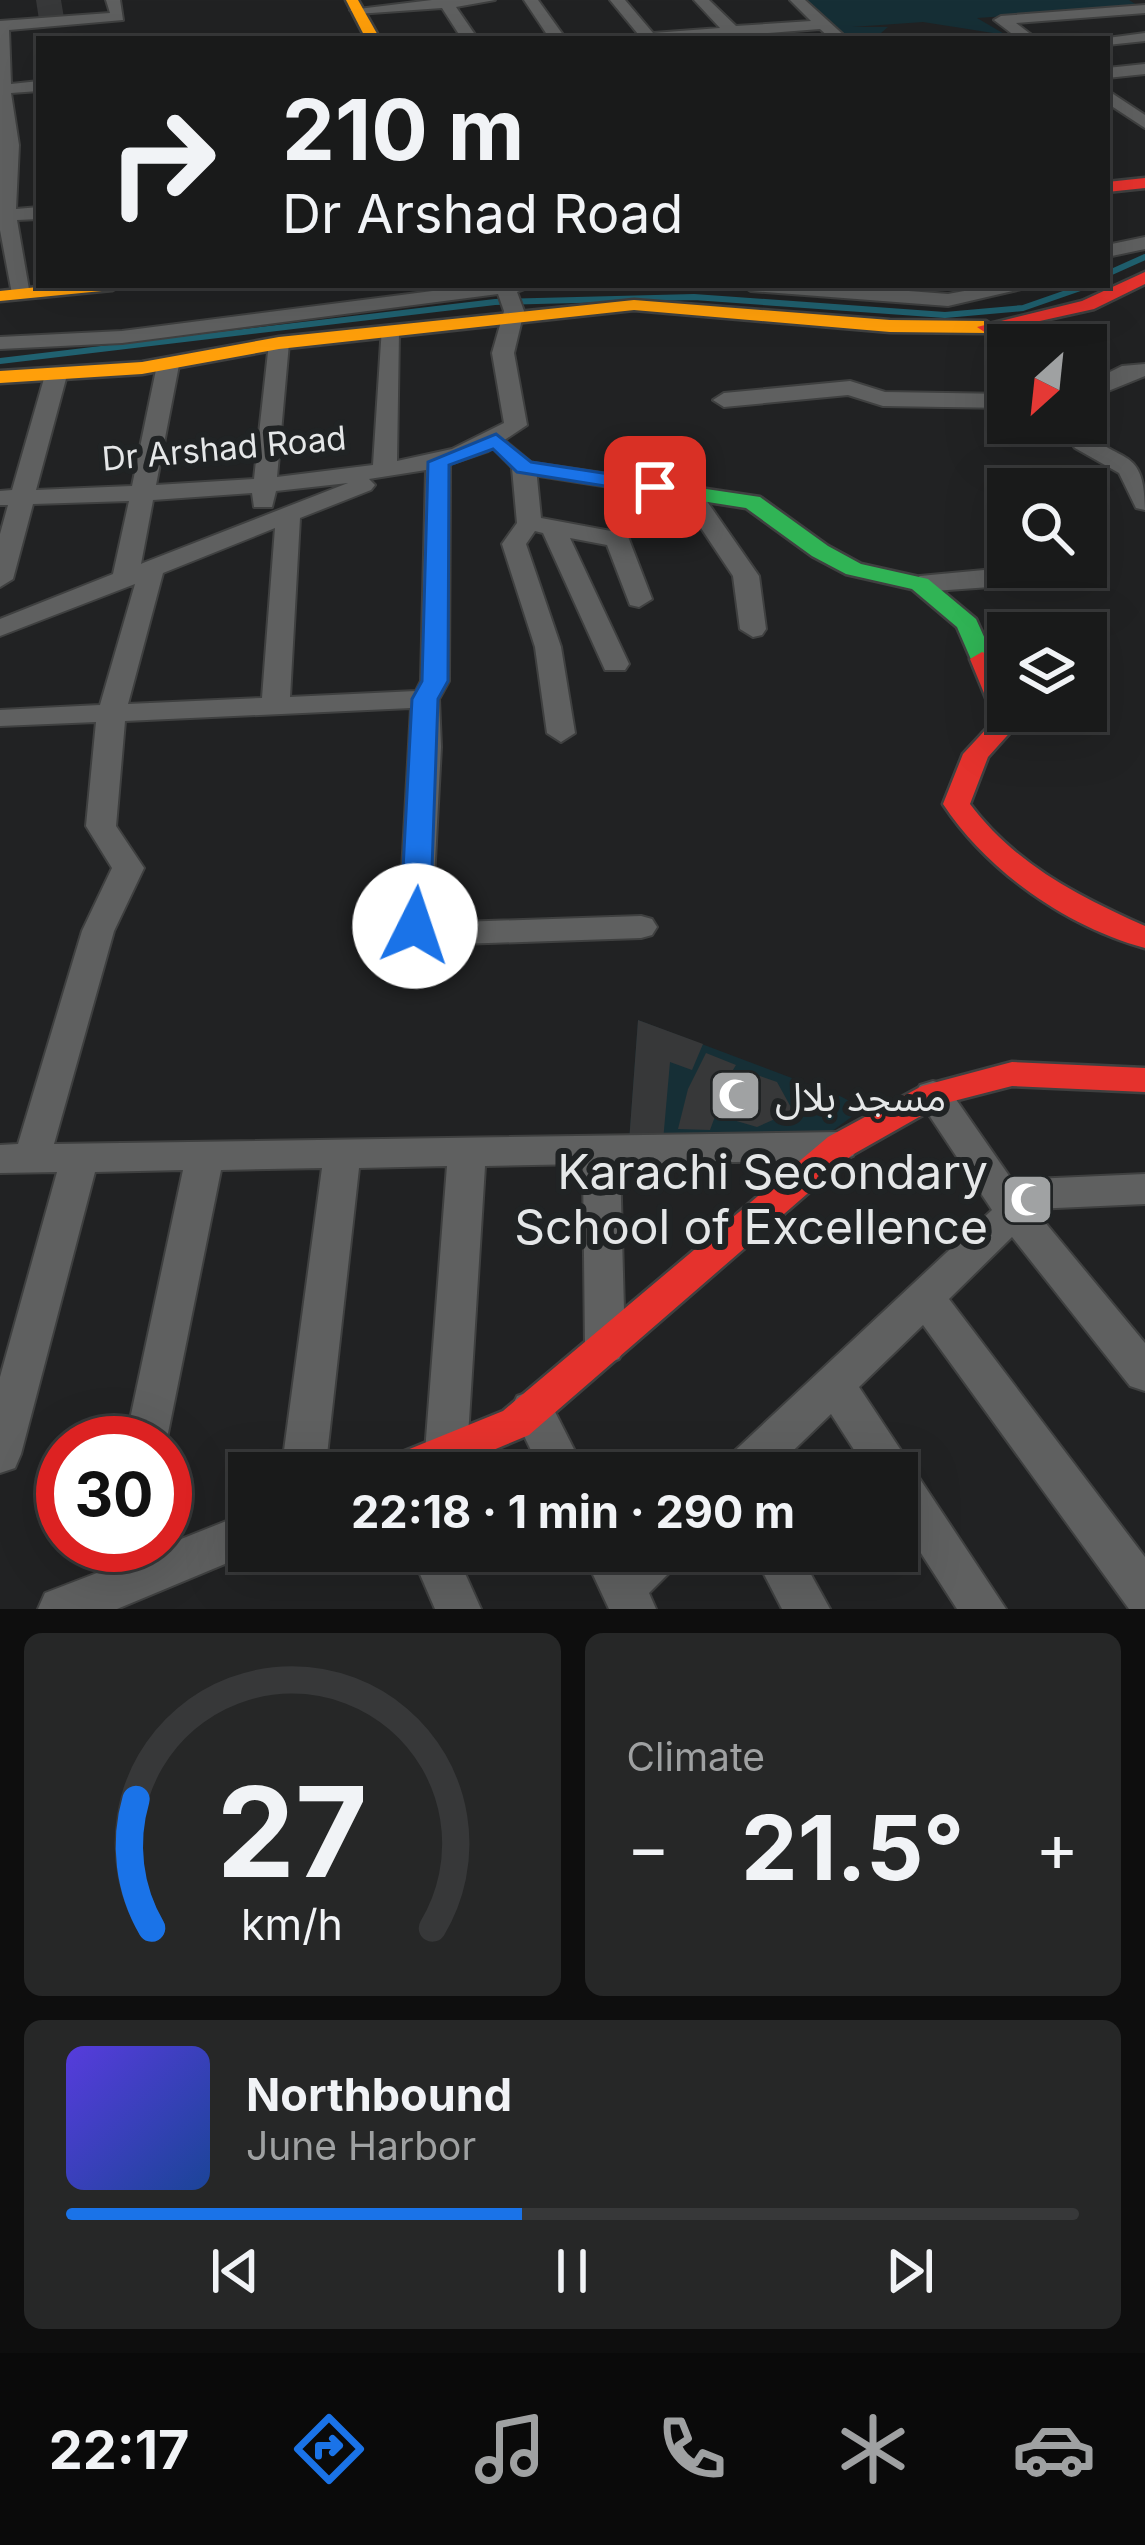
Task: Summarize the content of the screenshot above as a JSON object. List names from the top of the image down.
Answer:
{
  "streets": {
    "street": ["Dr Arshad Road"]
  },
  "places": {
    "mosque": ["مسجد بلال", "Karachi Secondary School of Excellence"]
  },
  "north": "bottom left",
  "page": {
    "turn": ["210 m", "Dr Arshad Road"],
    "limit": "30",
    "trip": "22:18 · 1 min · 290 m",
    "tile": "Climate",
    "heat": ["−", "21.5°", "+"],
    "song": ["Northbound", "June Harbor"],
    "tabs": "22:17",
    "gauge": ["27", "km/h"]
  }
}
